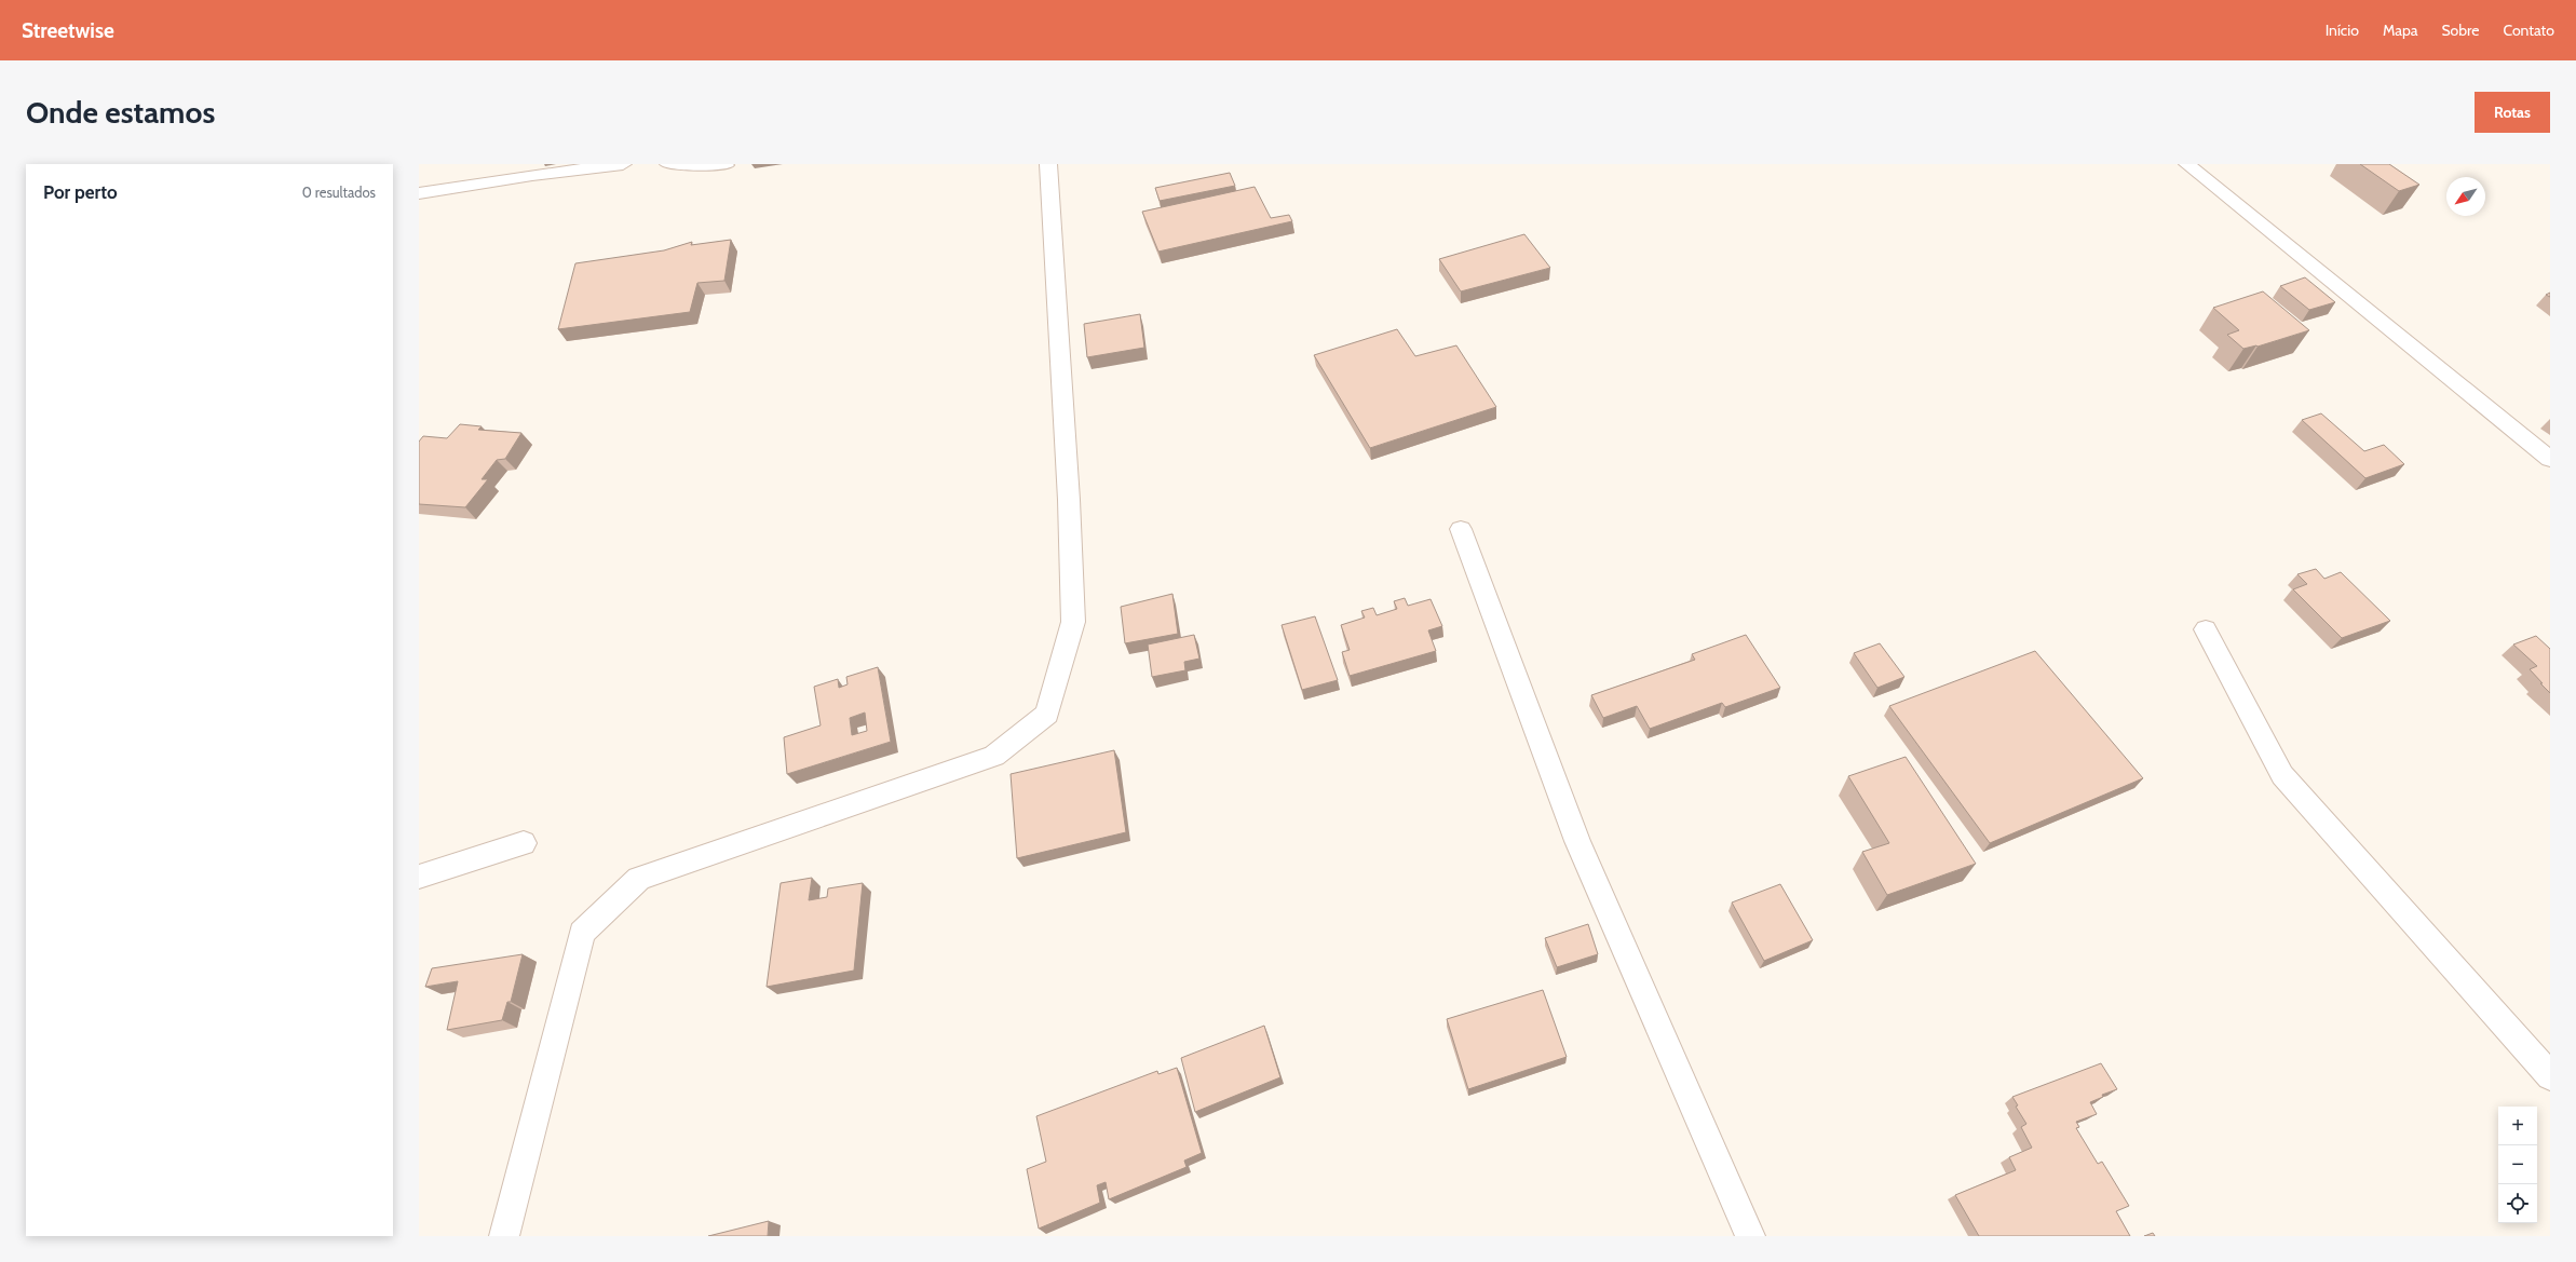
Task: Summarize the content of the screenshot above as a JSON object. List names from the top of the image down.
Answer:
{
  "north": "bottom left",
  "page": {
    "header": "Streetwise",
    "nav": [
      "Início",
      "Mapa",
      "Sobre",
      "Contato"
    ],
    "buttons": "Rotas",
    "title": "Onde estamos",
    "heading": ["Por perto", "0 resultados"],
    "map_buttons": ["+", "−"]
  }
}
